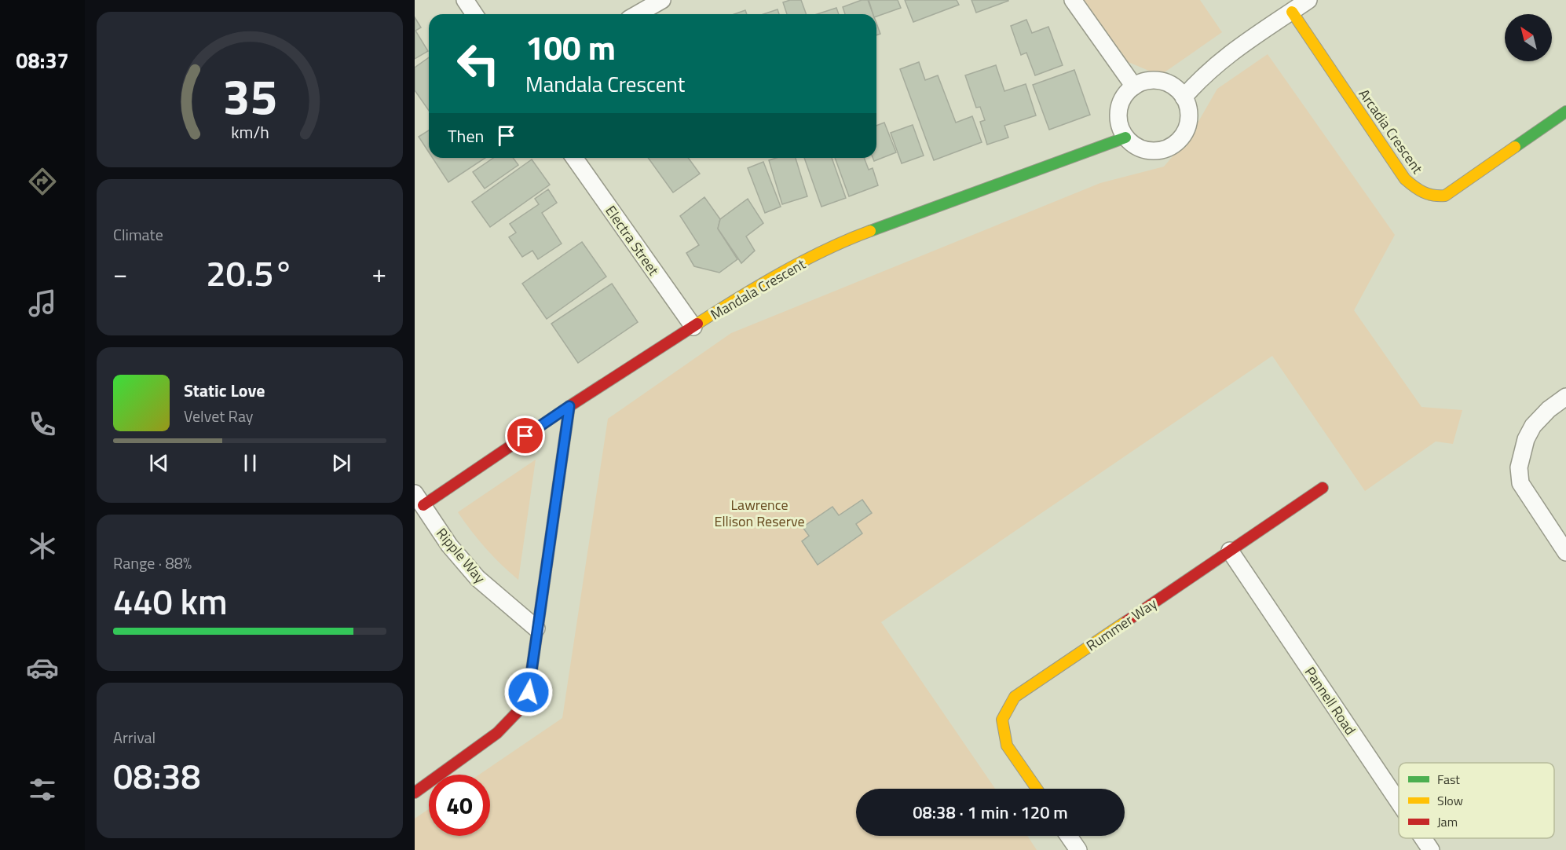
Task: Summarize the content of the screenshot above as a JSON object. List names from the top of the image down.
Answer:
{
  "streets": {
    "street": [
      "Arcadia Crescent",
      "Electra Street",
      "Mandala Crescent",
      "Ripple Way",
      "Rummer Way",
      "Pannell Road"
    ]
  },
  "crossings": [
    ["Electra Street", "Mandala Crescent"],
    ["Mandala Crescent", "Ripple Way"],
    ["Rummer Way", "Pannell Road"]
  ],
  "parks": ["Lawrence Ellison Reserve"],
  "legend": ["Fast", "Slow", "Jam"],
  "north": "top left",
  "page": {
    "tabs": "08:37",
    "turn": ["100 m", "Mandala Crescent"],
    "then": "Then",
    "tile": [
      "Climate",
      ["Range · 88%", "440 km"],
      ["Arrival", "08:38"]
    ],
    "heat": ["−", "20.5°", "+"],
    "song": ["Static Love", "Velvet Ray"],
    "limit": "40",
    "trip": "08:38 · 1 min · 120 m",
    "gauge": ["35", "km/h"]
  }
}
